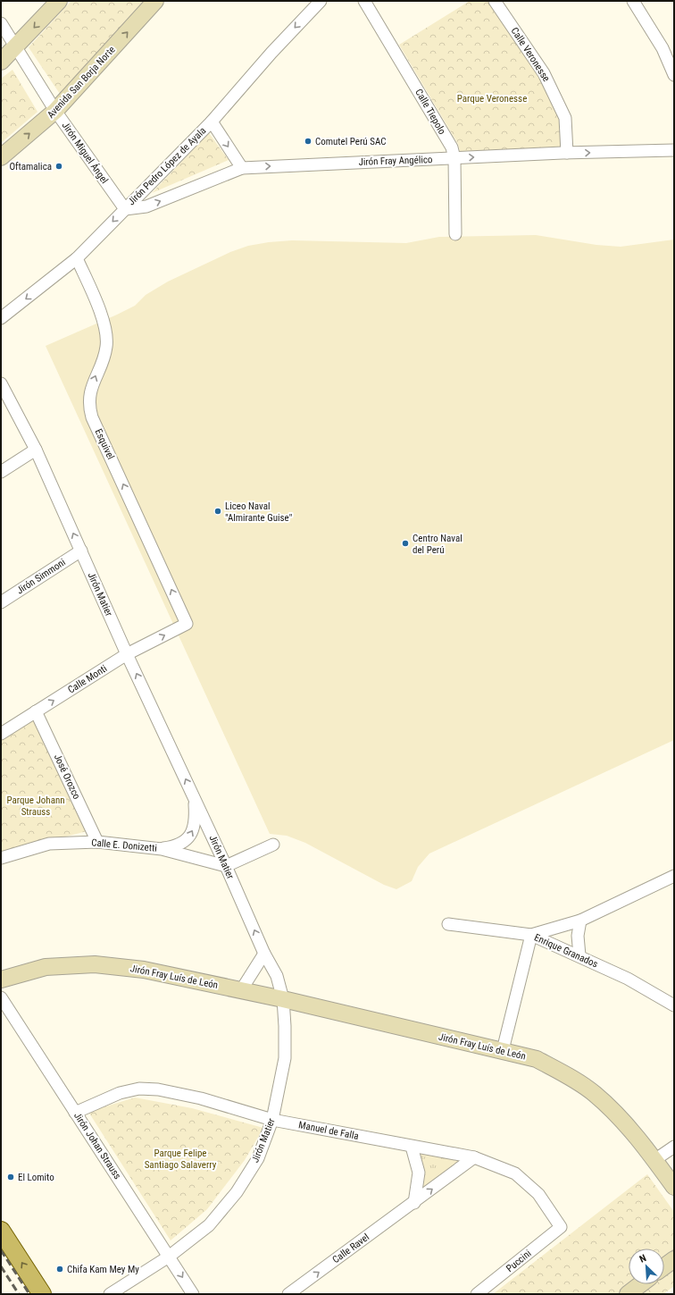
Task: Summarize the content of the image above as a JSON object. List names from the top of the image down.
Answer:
{
  "streets": {
    "street": [
      "Calle Veronesse",
      "Avenida San Borja Norte",
      "Calle Tiepolo",
      "Jirón Miguel Ángel",
      "Jirón Fray Angélico",
      "Jirón Pedro López de Ayala",
      "Esquivel",
      "Jirón Simmoni",
      "Jirón Matier",
      "Calle Monti",
      "José Orozco",
      "Calle E. Donizetti",
      "Enrique Granados",
      "Jirón Fray Luís de León",
      "Manuel de Falla",
      "Jirón Johan Strauss",
      "Calle Ravel",
      "Puccini"
    ]
  },
  "crossings": [
    ["Calle Veronesse", "Jirón Fray Angélico"],
    ["Avenida San Borja Norte", "Jirón Miguel Ángel"],
    ["Calle Tiepolo", "Jirón Fray Angélico"],
    ["Jirón Miguel Ángel", "Jirón Fray Angélico"],
    ["Jirón Miguel Ángel", "Jirón Pedro López de Ayala"],
    ["Jirón Fray Angélico", "Jirón Pedro López de Ayala"],
    ["Jirón Pedro López de Ayala", "Esquivel"],
    ["Esquivel", "Calle Monti"],
    ["Jirón Simmoni", "Jirón Matier"],
    ["Jirón Matier", "Calle Monti"],
    ["Jirón Matier", "Calle E. Donizetti"],
    ["Jirón Matier", "Jirón Fray Luís de León"],
    ["Jirón Matier", "Manuel de Falla"],
    ["Jirón Matier", "Jirón Johan Strauss"],
    ["Calle Monti", "José Orozco"],
    ["José Orozco", "Calle E. Donizetti"],
    ["Manuel de Falla", "Jirón Johan Strauss"],
    ["Manuel de Falla", "Calle Ravel"],
    ["Manuel de Falla", "Puccini"]
  ],
  "one_way": [
    "Jirón Fray Angélico",
    "Jirón Pedro López de Ayala",
    "Esquivel",
    "Calle Monti",
    "Calle Ravel"
  ],
  "parks": ["Parque Veronesse", "Parque Johann Strauss", "Parque Felipe Santiago Salaverry"],
  "places": [
    "Comutel Perú SAC",
    "Oftamalica",
    "Liceo Naval \"Almirante Guise\"",
    "Centro Naval del Perú",
    "El Lomito",
    "Chifa Kam Mey My"
  ],
  "north": "top left"
}
